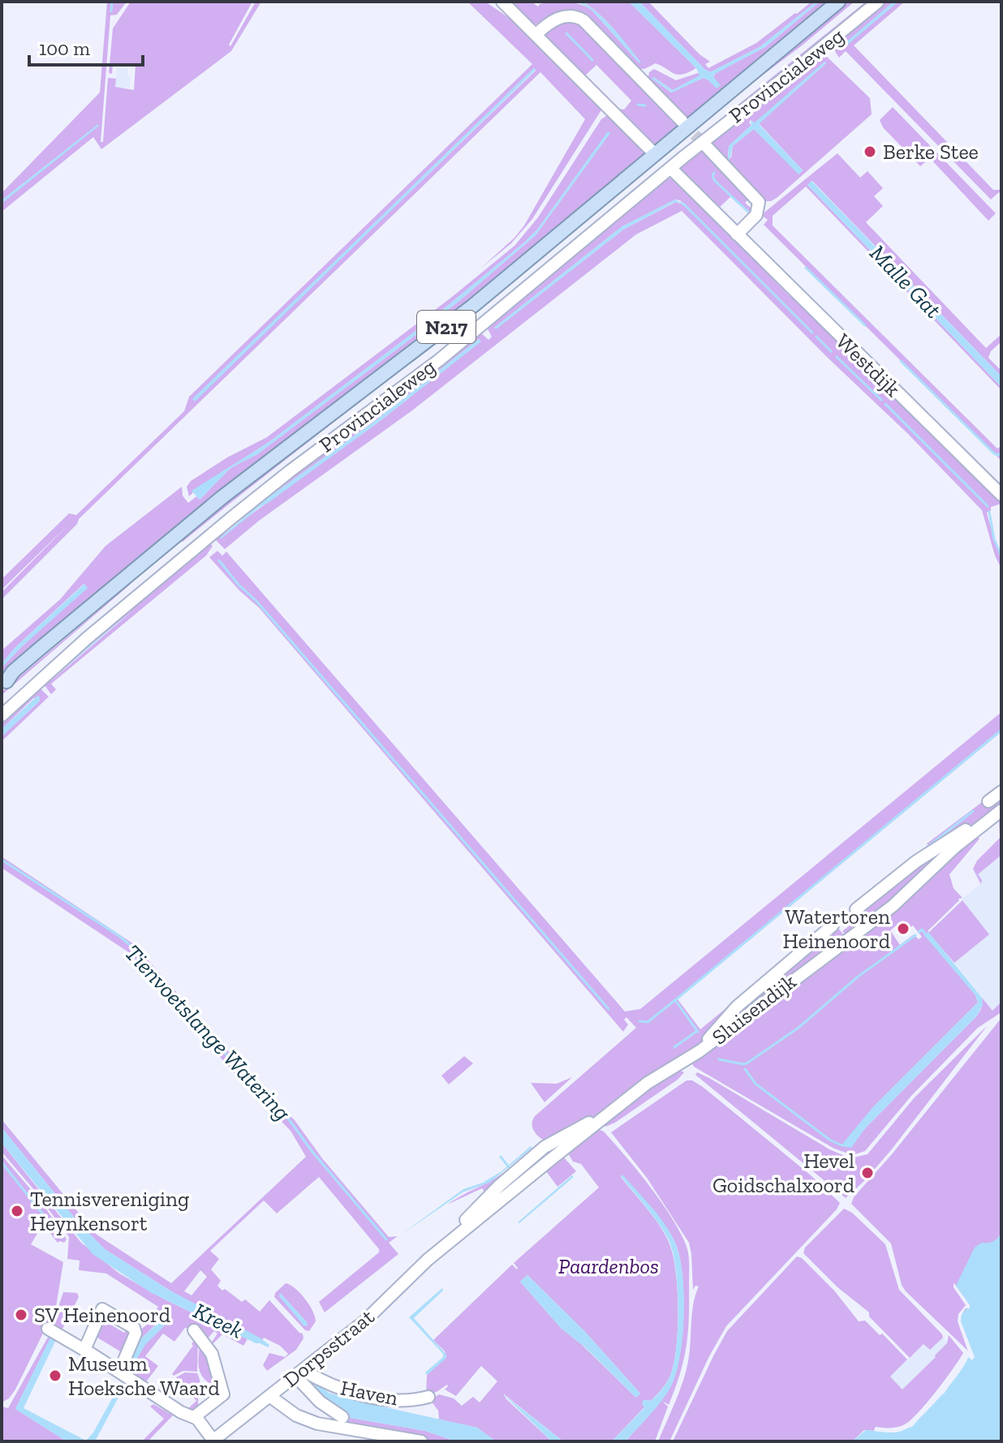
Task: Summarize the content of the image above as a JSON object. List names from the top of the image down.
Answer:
{
  "streets": {
    "main road": ["Provincialeweg", "N217"],
    "street": [
      "Westdijk",
      "Sluisendijk",
      "Dorpsstraat",
      "Haven"
    ]
  },
  "crossings": [
    ["Provincialeweg", "Westdijk"],
    ["Sluisendijk", "Dorpsstraat"],
    ["Dorpsstraat", "Haven"]
  ],
  "water": ["Malle Gat", "Tienvoetslange Watering", "Kreek"],
  "parks": ["Paardenbos"],
  "places": [
    "Berke Stee",
    "Watertoren Heinenoord",
    "Hevel Goidschalxoord",
    "Tennisvereniging Heynkensort",
    "SV Heinenoord",
    "Museum Hoeksche Waard"
  ],
  "scale_bar": "100 m"
}
